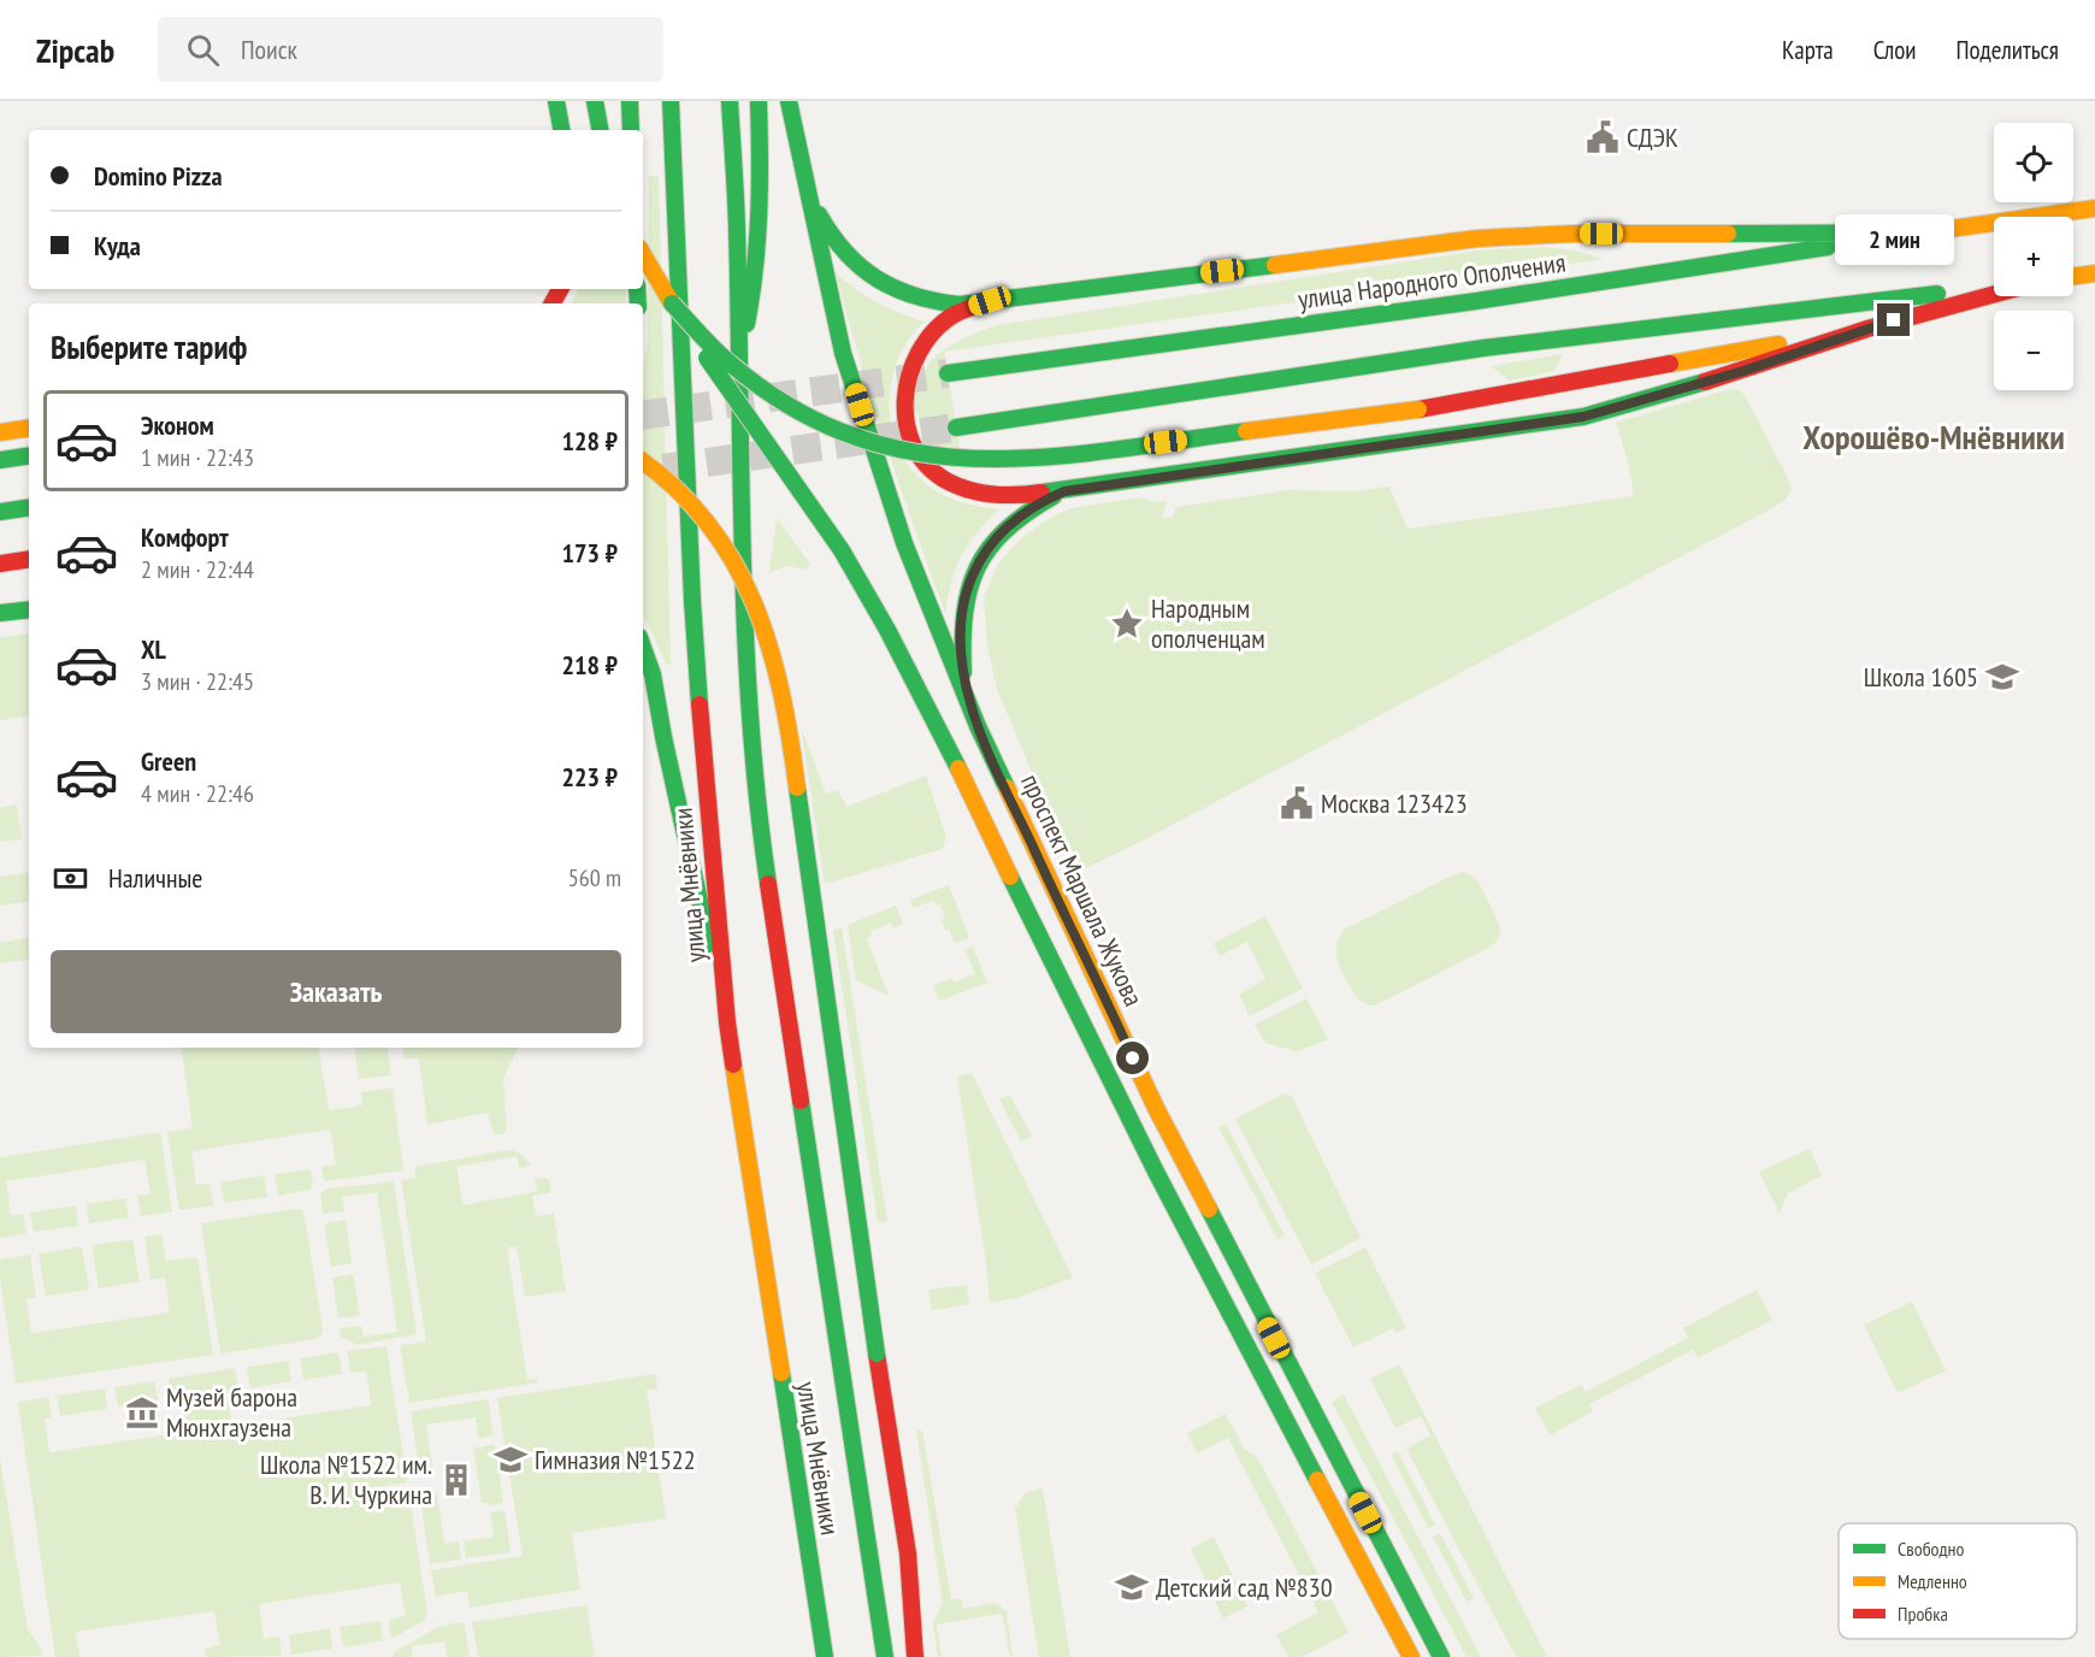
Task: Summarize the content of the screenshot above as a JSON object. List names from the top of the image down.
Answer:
{
  "streets": {
    "main road": ["улица Народного Ополчения", "улица Мнёвники", "проспект Маршала Жукова"]
  },
  "districts": ["Хорошёво-Мнёвники"],
  "places": {
    "public building": ["СДЭК", "Москва 123423"],
    "place": ["Народным ополченцам"],
    "school or university": ["Школа 1605", "Гимназия №1522", "Детский сад №830"],
    "museum": ["Музей барона Мюнхгаузена"],
    "building": ["Школа №1522 им. В. И. Чуркина"]
  },
  "legend": ["Свободно", "Медленно", "Пробка"],
  "page": {
    "header": "Zipcab",
    "search": "Поиск",
    "nav": ["Карта", "Слои", "Поделиться"],
    "map_buttons": ["+", "−"],
    "banner": ["Domino Pizza", "Куда"],
    "bubble": "2 мин",
    "heading": "Выберите тариф",
    "list": [
      {
        "name": "Эконом",
        "note": "1 мин · 22:43",
        "value": "128 ₽"
      },
      {
        "name": "Комфорт",
        "note": "2 мин · 22:44",
        "value": "173 ₽"
      },
      {
        "name": "XL",
        "note": "3 мин · 22:45",
        "value": "218 ₽"
      },
      {
        "name": "Green",
        "note": "4 мин · 22:46",
        "value": "223 ₽"
      }
    ],
    "pay": ["Наличные", "560 m"],
    "buttons": "Заказать"
  }
}
